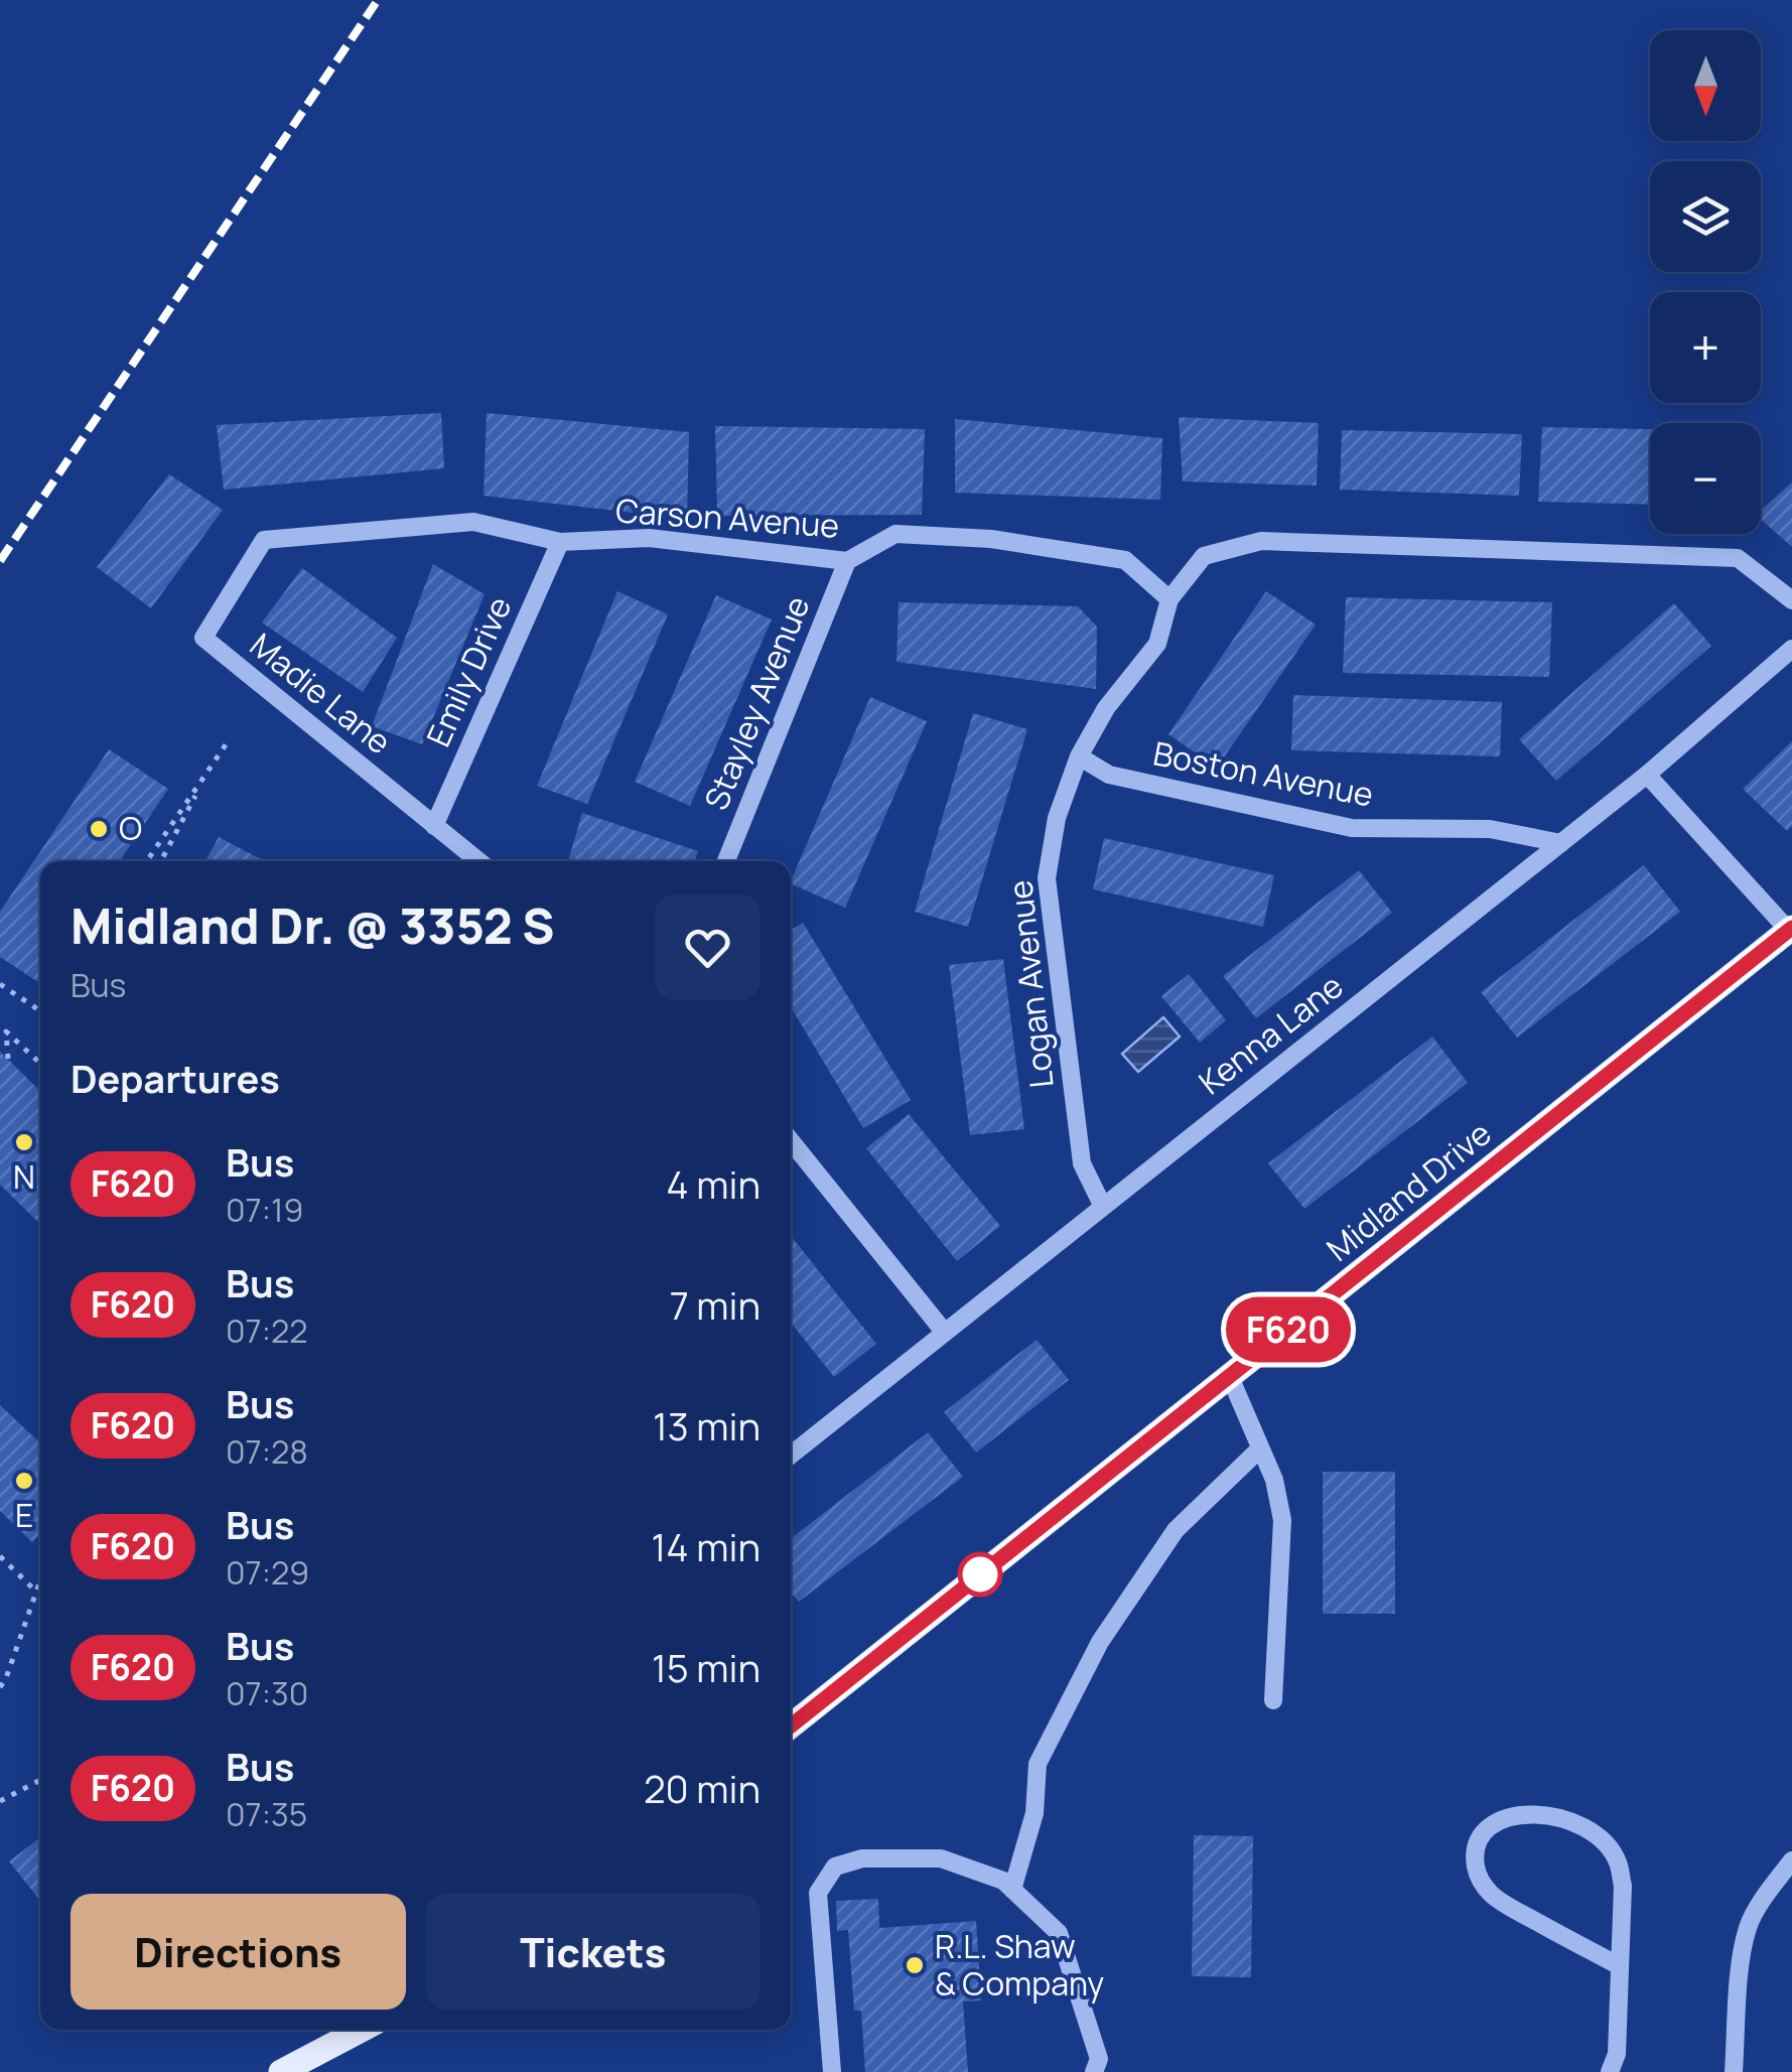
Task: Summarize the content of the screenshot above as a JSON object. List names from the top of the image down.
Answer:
{
  "streets": {
    "main road": ["Midland Drive"],
    "street": [
      "Carson Avenue",
      "Emily Drive",
      "Madie Lane",
      "Stayley Avenue",
      "Boston Avenue",
      "Logan Avenue",
      "Kenna Lane"
    ]
  },
  "crossings": [
    ["Carson Avenue", "Emily Drive"],
    ["Carson Avenue", "Madie Lane"],
    ["Carson Avenue", "Stayley Avenue"],
    ["Carson Avenue", "Logan Avenue"],
    ["Emily Drive", "Madie Lane"],
    ["Boston Avenue", "Logan Avenue"],
    ["Boston Avenue", "Kenna Lane"],
    ["Logan Avenue", "Kenna Lane"]
  ],
  "places": [
    "O",
    "N",
    "E",
    "R.L. Shaw & Company"
  ],
  "lines": ["bus line F620"],
  "north": "bottom",
  "page": {
    "on_map": "F620",
    "map_buttons": ["+", "−"],
    "heading": [
      ["Midland Dr. @ 3352 S", "Bus"],
      "Departures"
    ],
    "list": [
      {
        "mark": "F620",
        "name": "Bus",
        "note": "07:19",
        "value": "4 min"
      },
      {
        "mark": "F620",
        "name": "Bus",
        "note": "07:22",
        "value": "7 min"
      },
      {
        "mark": "F620",
        "name": "Bus",
        "note": "07:28",
        "value": "13 min"
      },
      {
        "mark": "F620",
        "name": "Bus",
        "note": "07:29",
        "value": "14 min"
      },
      {
        "mark": "F620",
        "name": "Bus",
        "note": "07:30",
        "value": "15 min"
      },
      {
        "mark": "F620",
        "name": "Bus",
        "note": "07:35",
        "value": "20 min"
      }
    ],
    "buttons": ["Directions", "Tickets"]
  }
}
